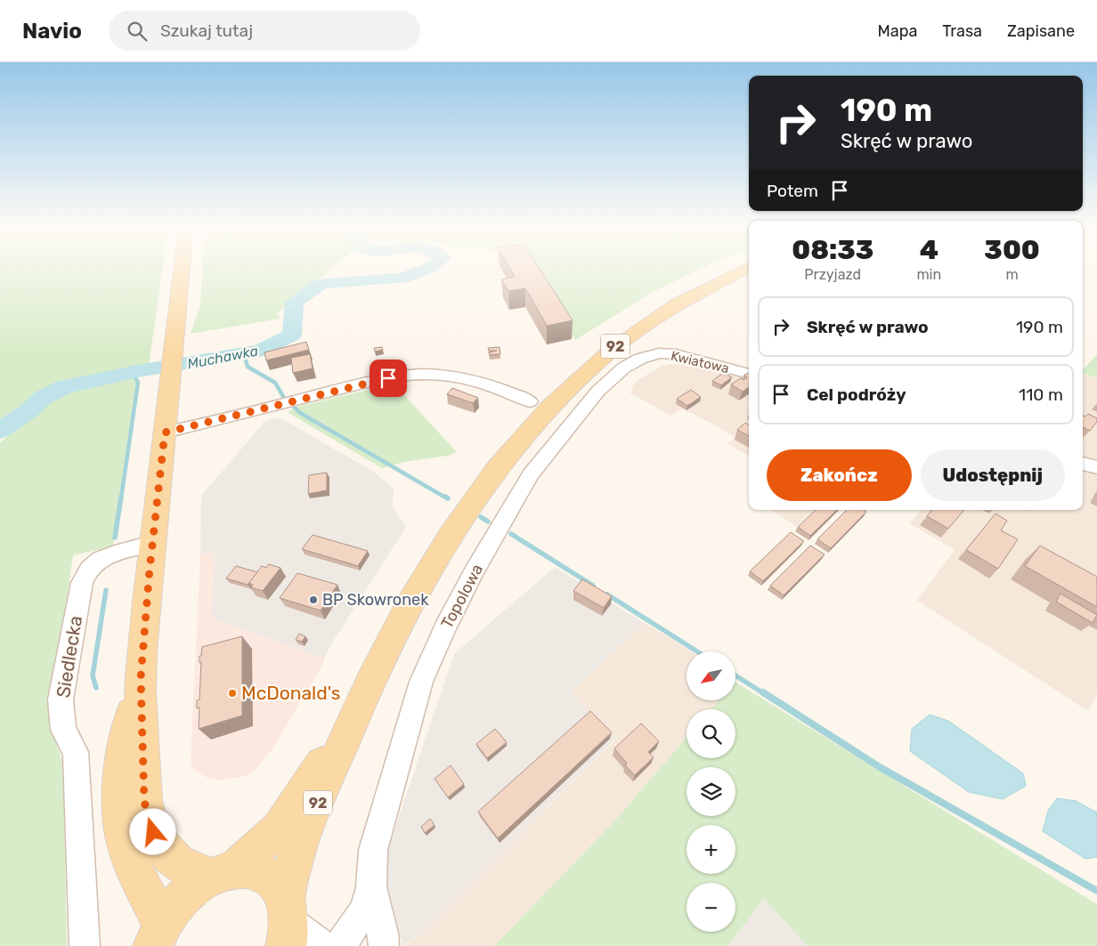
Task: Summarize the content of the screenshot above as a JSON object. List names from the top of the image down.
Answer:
{
  "streets": {
    "main road": ["92"],
    "street": ["Kwiatowa", "Topolowa", "Siedlecka"]
  },
  "crossings": [
    ["Kwiatowa", "Topolowa"]
  ],
  "water": ["Muchawka"],
  "places": ["BP Skowronek", "McDonald's"],
  "north": "bottom left",
  "page": {
    "header": "Navio",
    "search": "Szukaj tutaj",
    "nav": ["Mapa", "Trasa", "Zapisane"],
    "turn": ["190 m", "Skręć w prawo"],
    "then": "Potem",
    "eta": [
      "08:33",
      "Przyjazd",
      "4",
      "min",
      "300",
      "m"
    ],
    "list": [
      {
        "name": "Skręć w prawo",
        "value": "190 m"
      },
      {
        "name": "Cel podróży",
        "value": "110 m"
      }
    ],
    "buttons": ["Zakończ", "Udostępnij"],
    "map_buttons": ["+", "−"]
  }
}
